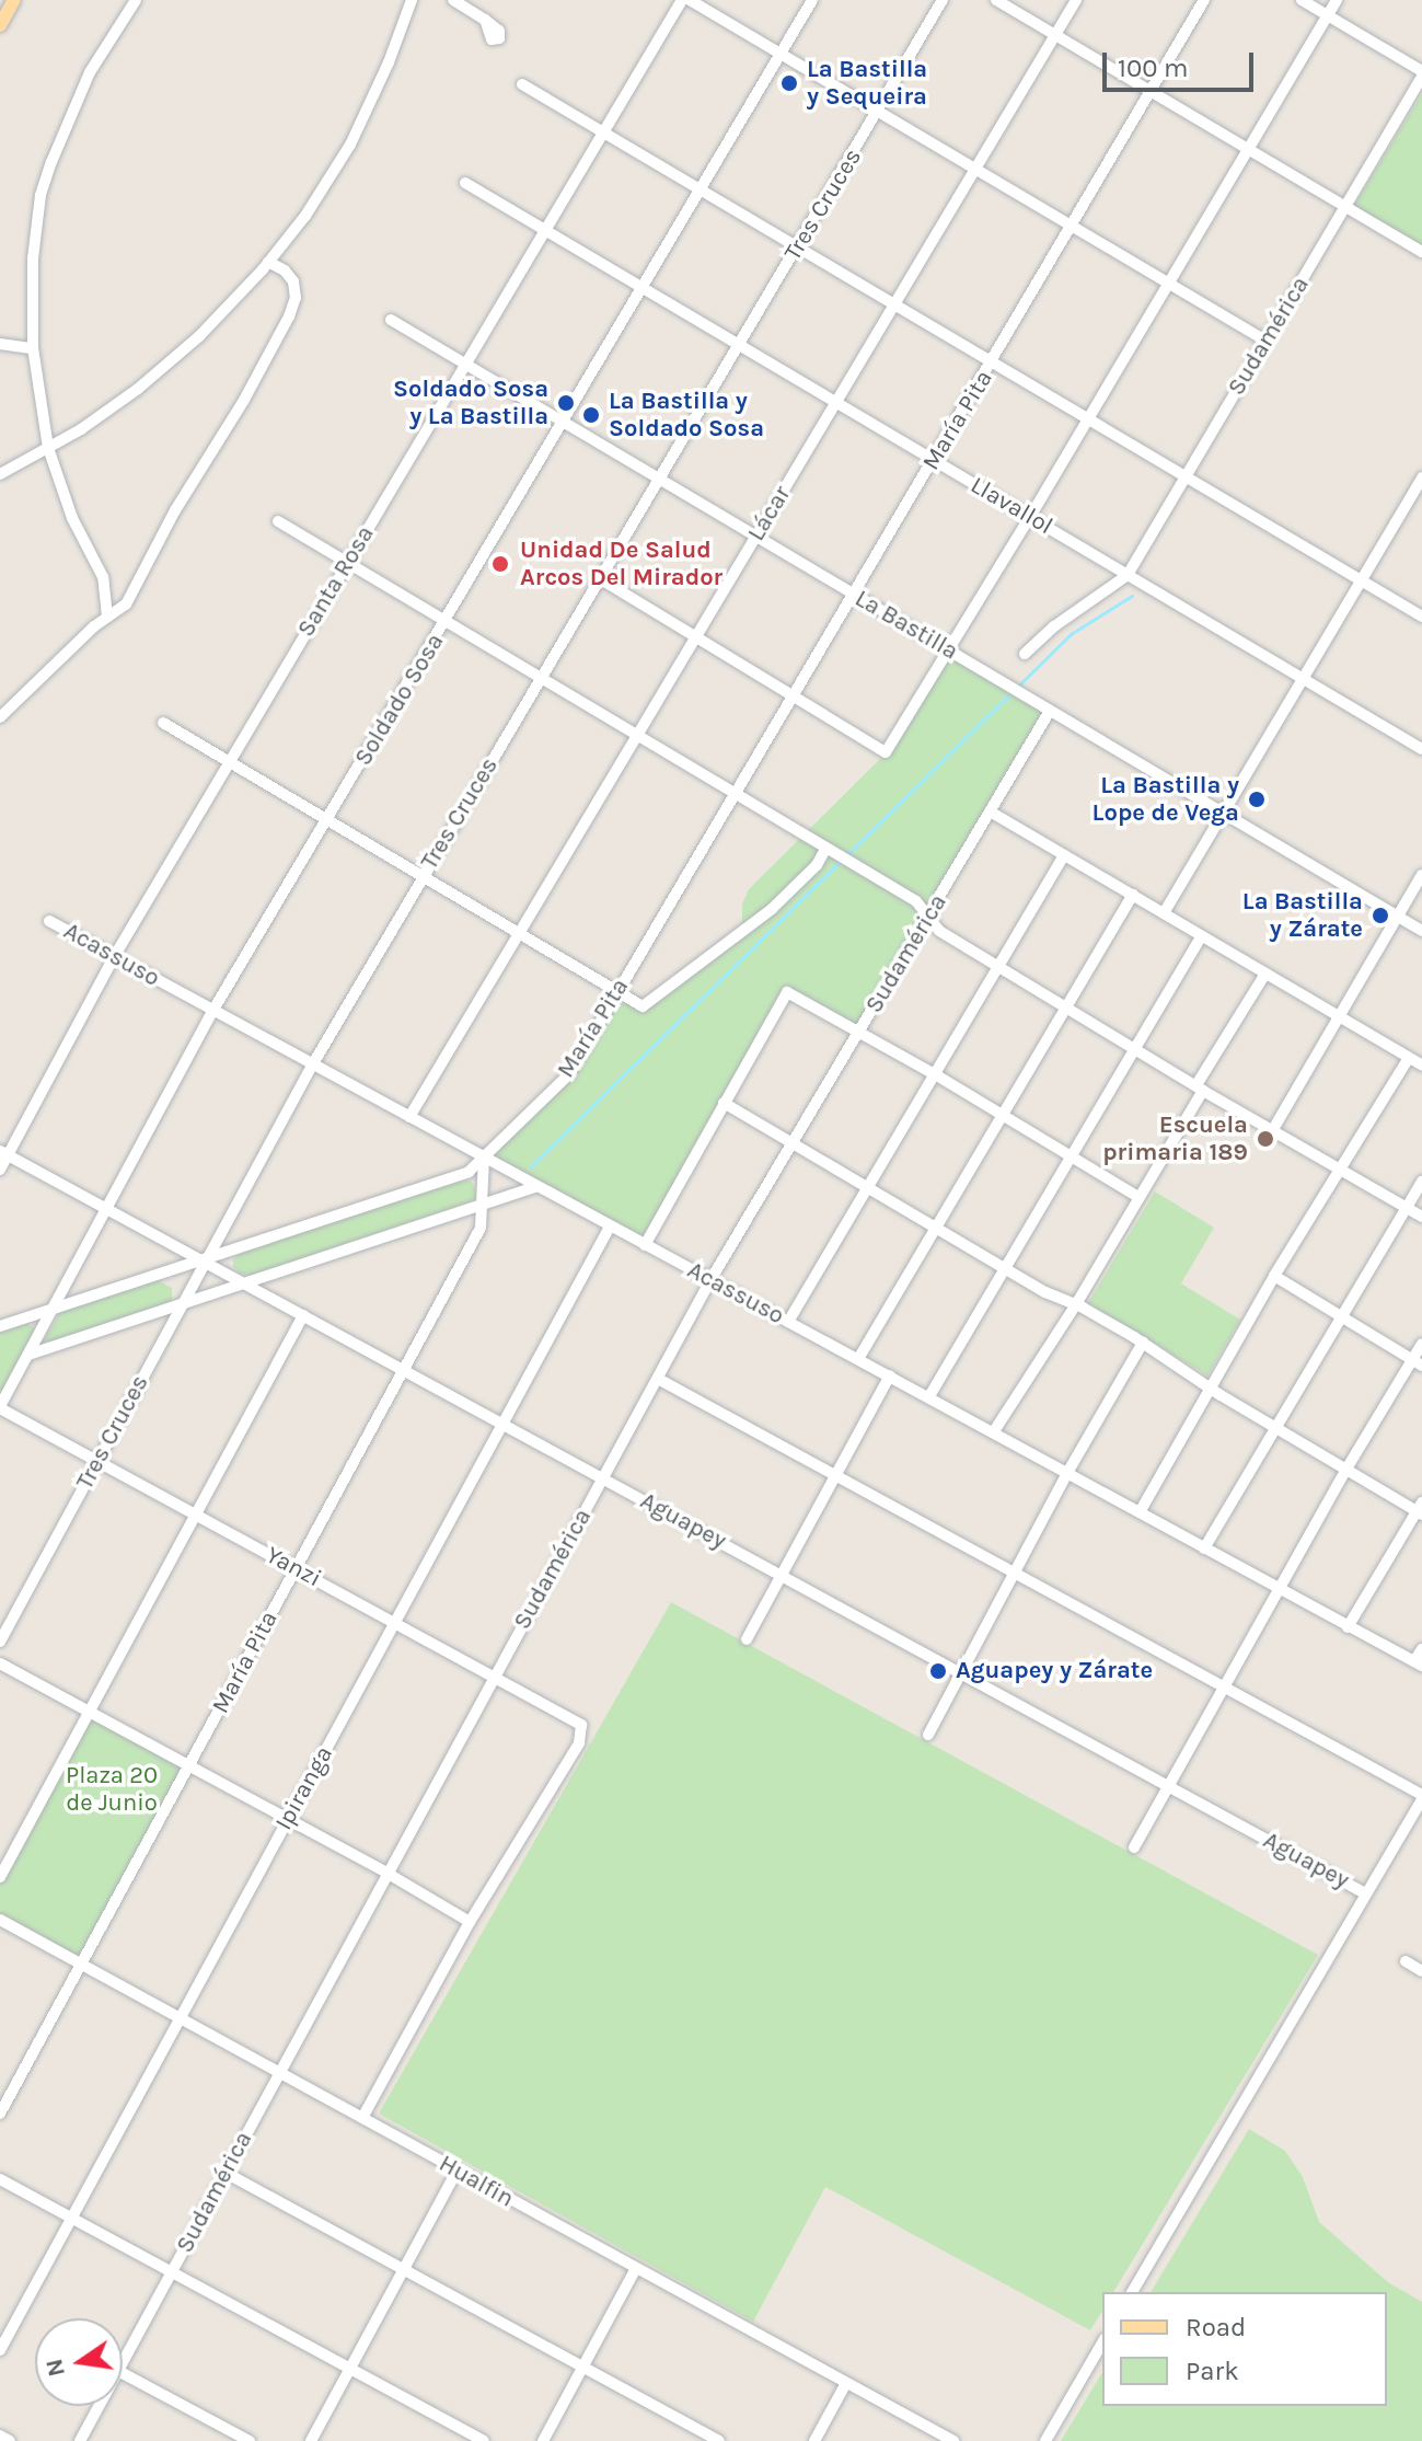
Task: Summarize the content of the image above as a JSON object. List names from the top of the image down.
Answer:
{
  "streets": {
    "street": [
      "Tres Cruces",
      "Sudamérica",
      "María Pita",
      "Llavallol",
      "Lácar",
      "Santa Rosa",
      "La Bastilla",
      "Soldado Sosa",
      "Acassuso",
      "Aguapey",
      "Yanzi",
      "Ipiranga",
      "Hualfin"
    ]
  },
  "crossings": [
    ["Tres Cruces", "Llavallol"],
    ["Tres Cruces", "La Bastilla"],
    ["Tres Cruces", "Acassuso"],
    ["Tres Cruces", "Aguapey"],
    ["Tres Cruces", "Yanzi"],
    ["Sudamérica", "Llavallol"],
    ["Sudamérica", "La Bastilla"],
    ["Sudamérica", "Acassuso"],
    ["Sudamérica", "Aguapey"],
    ["Sudamérica", "Yanzi"],
    ["Sudamérica", "Hualfin"],
    ["María Pita", "Llavallol"],
    ["María Pita", "La Bastilla"],
    ["María Pita", "Acassuso"],
    ["María Pita", "Aguapey"],
    ["María Pita", "Yanzi"],
    ["María Pita", "Hualfin"],
    ["Llavallol", "Lácar"],
    ["Llavallol", "Santa Rosa"],
    ["Llavallol", "Soldado Sosa"],
    ["Lácar", "La Bastilla"],
    ["Lácar", "Acassuso"],
    ["Santa Rosa", "La Bastilla"],
    ["Santa Rosa", "Acassuso"],
    ["Santa Rosa", "Aguapey"],
    ["La Bastilla", "Soldado Sosa"],
    ["Soldado Sosa", "Acassuso"],
    ["Soldado Sosa", "Aguapey"],
    ["Soldado Sosa", "Yanzi"],
    ["Acassuso", "Ipiranga"],
    ["Aguapey", "Ipiranga"],
    ["Yanzi", "Ipiranga"],
    ["Ipiranga", "Hualfin"]
  ],
  "parks": ["Plaza 20 de Junio"],
  "places": [
    "La Bastilla y Sequeira",
    "Soldado Sosa y La Bastilla",
    "La Bastilla y Soldado Sosa",
    "Unidad De Salud Arcos Del Mirador",
    "La Bastilla y Lope de Vega",
    "La Bastilla y Zárate",
    "Escuela primaria 189",
    "Aguapey y Zárate"
  ],
  "legend": ["Road", "Park"],
  "scale_bar": "100 m",
  "north": "left"
}
